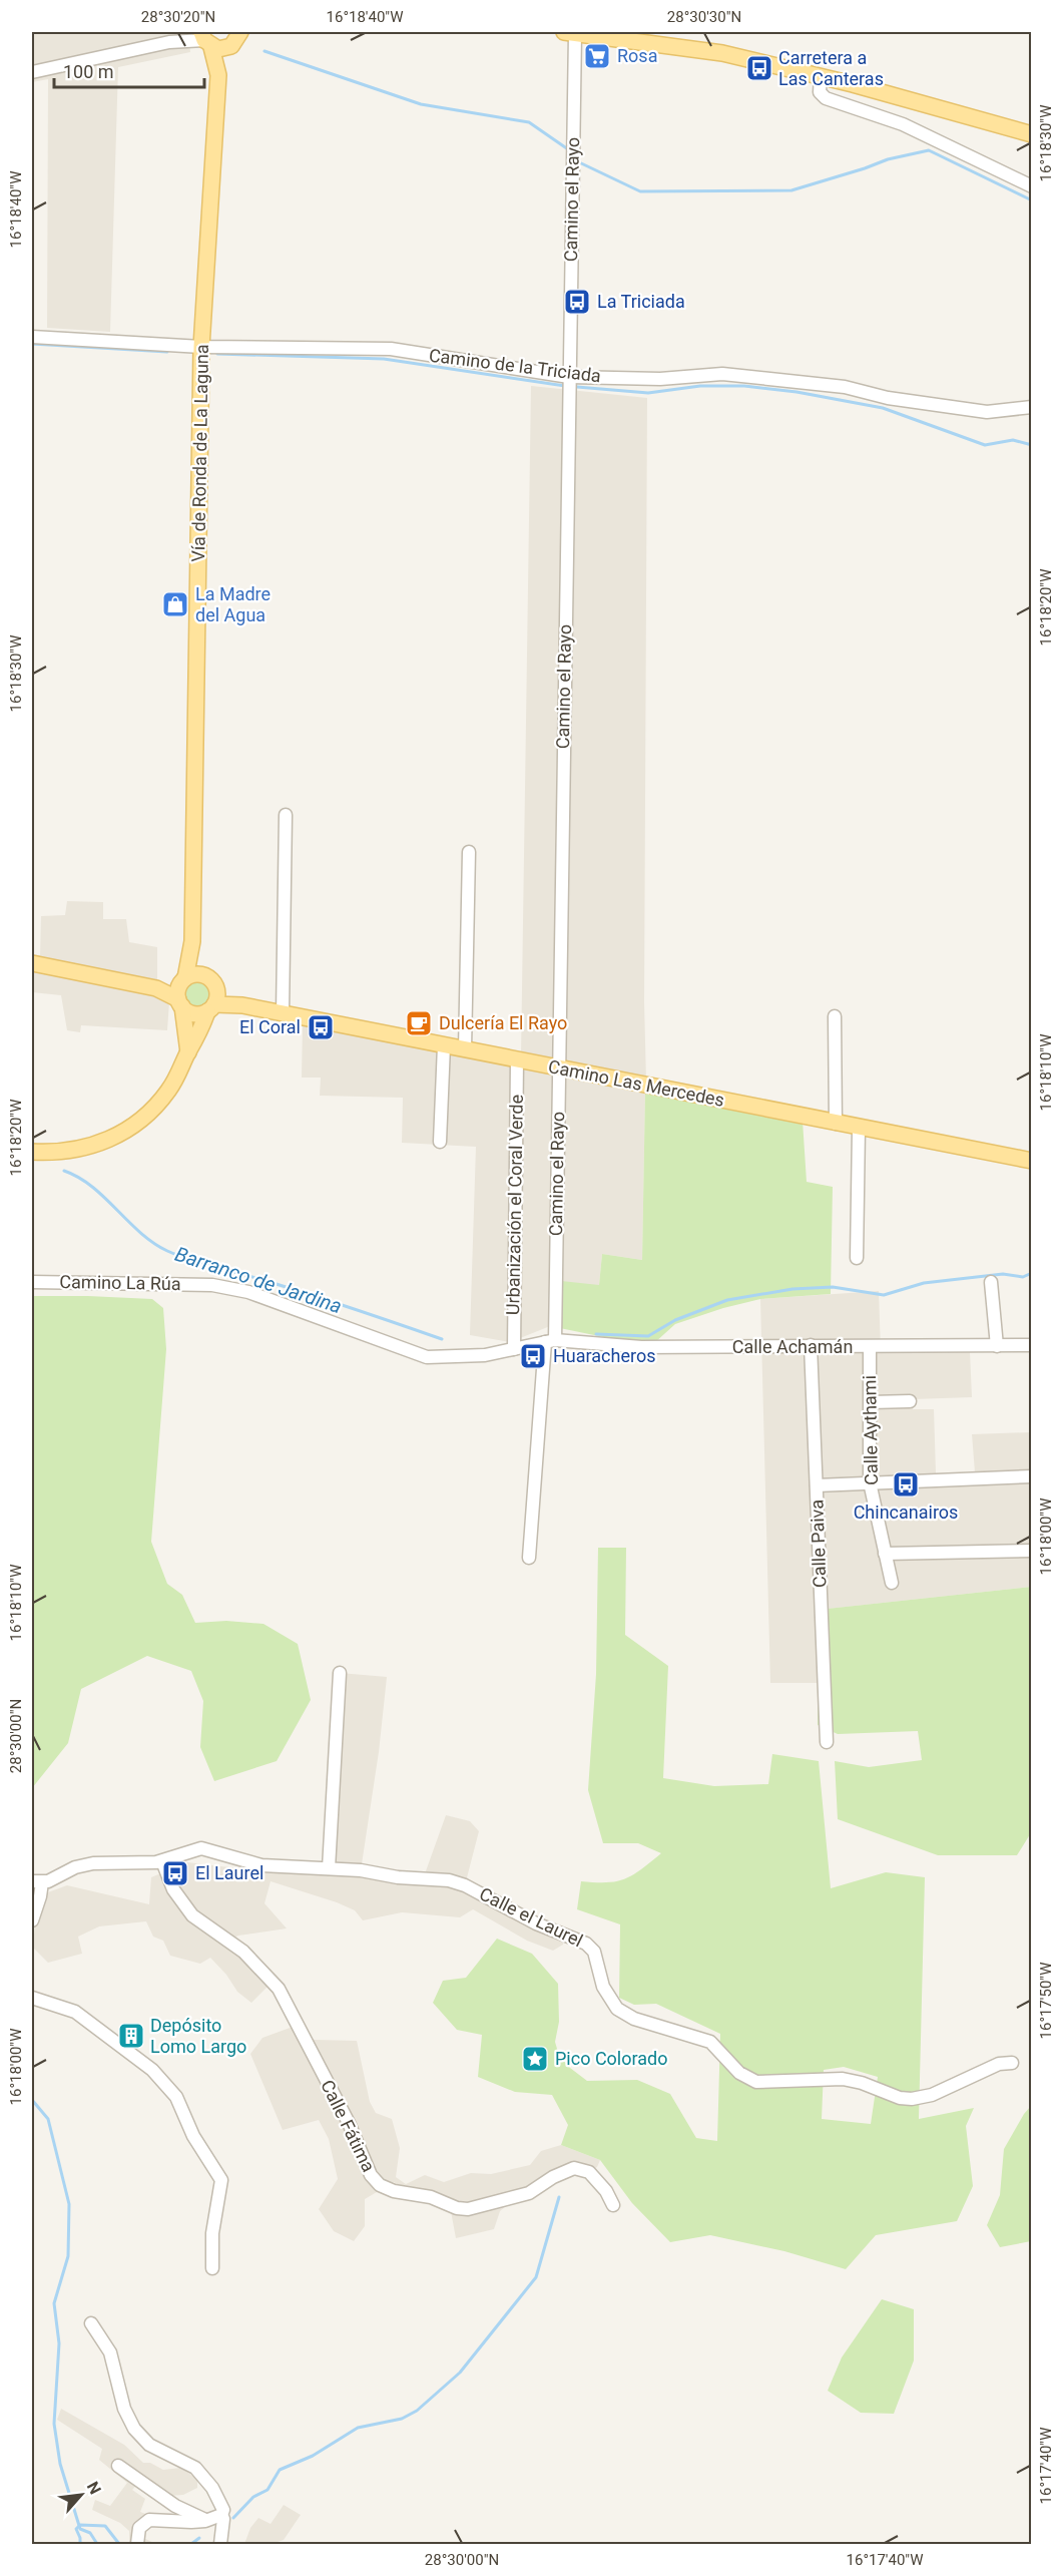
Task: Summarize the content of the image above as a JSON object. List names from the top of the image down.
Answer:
{
  "streets": {
    "main road": ["Vía de Ronda de La Laguna", "Camino Las Mercedes"],
    "street": [
      "Camino el Rayo",
      "Camino de la Triciada",
      "Urbanización el Coral Verde",
      "Camino La Rúa",
      "Calle Achamán",
      "Calle Aythami",
      "Calle Paiva",
      "Calle el Laurel",
      "Calle Fátima"
    ]
  },
  "crossings": [
    ["Camino el Rayo", "Camino de la Triciada"],
    ["Camino el Rayo", "Camino Las Mercedes"],
    ["Camino el Rayo", "Camino La Rúa"],
    ["Camino el Rayo", "Calle Achamán"],
    ["Camino de la Triciada", "Vía de Ronda de La Laguna"],
    ["Vía de Ronda de La Laguna", "Camino Las Mercedes"],
    ["Camino Las Mercedes", "Urbanización el Coral Verde"],
    ["Urbanización el Coral Verde", "Camino La Rúa"],
    ["Camino La Rúa", "Calle Achamán"],
    ["Calle Achamán", "Calle Aythami"],
    ["Calle Achamán", "Calle Paiva"],
    ["Calle el Laurel", "Calle Fátima"]
  ],
  "water": ["Barranco de Jardina"],
  "places": {
    "supermarket": ["Rosa"],
    "bus stop": [
      "Carretera a Las Canteras",
      "La Triciada",
      "El Coral",
      "Huaracheros",
      "Chincanairos",
      "El Laurel"
    ],
    "shop": ["La Madre del Agua"],
    "cafe": ["Dulcería El Rayo"],
    "building": ["Depósito Lomo Largo"],
    "place": ["Pico Colorado"]
  },
  "scale_bar": "100 m",
  "north": "top right",
  "coordinates": [
    "28°30'20\"N",
    "16°18'40\"W",
    "28°30'30\"N",
    "16°18'30\"W",
    "16°18'20\"W",
    "16°18'10\"W",
    "16°18'00\"W",
    "28°30'00\"N",
    "16°17'50\"W",
    "16°17'40\"W"
  ]
}
